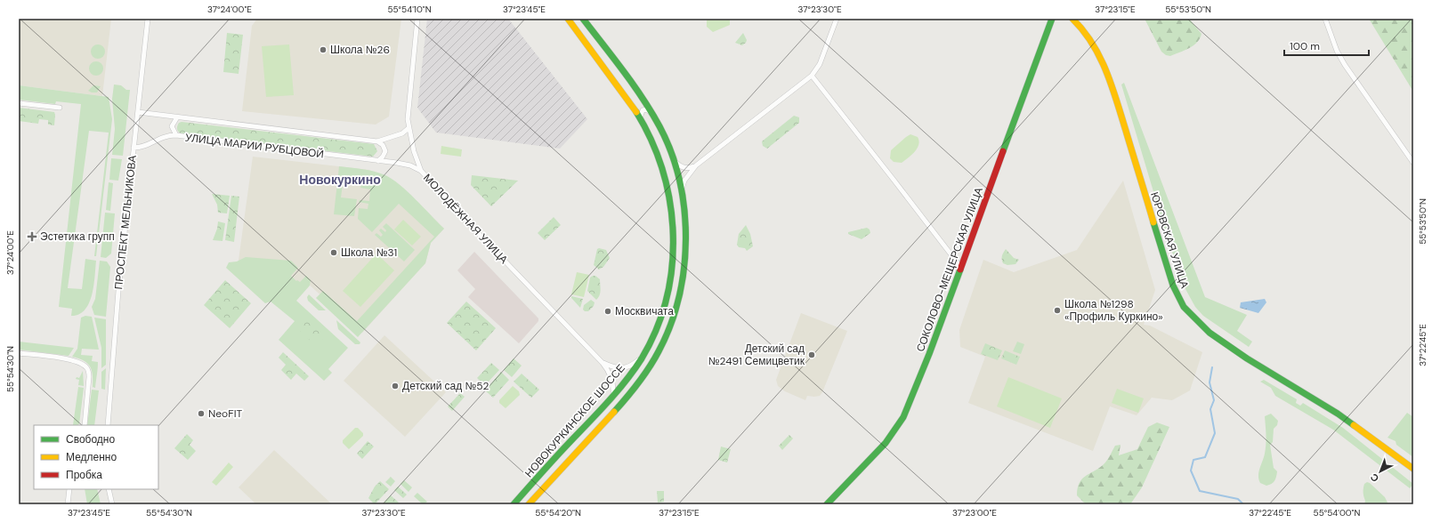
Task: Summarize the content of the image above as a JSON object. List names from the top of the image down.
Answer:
{
  "streets": {
    "main road": ["ЮРОВСКАЯ УЛИЦА", "СОКОЛОВО-МЕЩЕРСКАЯ УЛИЦА", "НОВОКУРКИНСКОЕ ШОССЕ"],
    "street": ["УЛИЦА МАРИИ РУБЦОВОЙ", "МОЛОДЁЖНАЯ УЛИЦА", "ПРОСПЕКТ МЕЛЬНИКОВА"]
  },
  "crossings": [
    ["УЛИЦА МАРИИ РУБЦОВОЙ", "МОЛОДЁЖНАЯ УЛИЦА"],
    ["УЛИЦА МАРИИ РУБЦОВОЙ", "ПРОСПЕКТ МЕЛЬНИКОВА"],
    ["МОЛОДЁЖНАЯ УЛИЦА", "НОВОКУРКИНСКОЕ ШОССЕ"]
  ],
  "districts": ["Новокуркино"],
  "places": {
    "other": [
      "Школа №26",
      "Школа №31",
      "Школа №1298 «Профиль Куркино»",
      "Москвичата",
      "Детский сад №2491 Семицветик",
      "Детский сад №52",
      "NeoFIT"
    ],
    "health": ["Эстетика групп"]
  },
  "legend": ["Свободно", "Медленно", "Пробка"],
  "scale_bar": "100 m",
  "north": "bottom left",
  "coordinates": [
    "37°24'00\"E",
    "55°54'10\"N",
    "37°23'45\"E",
    "37°23'30\"E",
    "37°23'15\"E",
    "55°53'50\"N",
    "37°22'45\"E",
    "55°54'30\"N",
    "55°54'20\"N",
    "37°23'00\"E",
    "55°54'00\"N"
  ]
}
